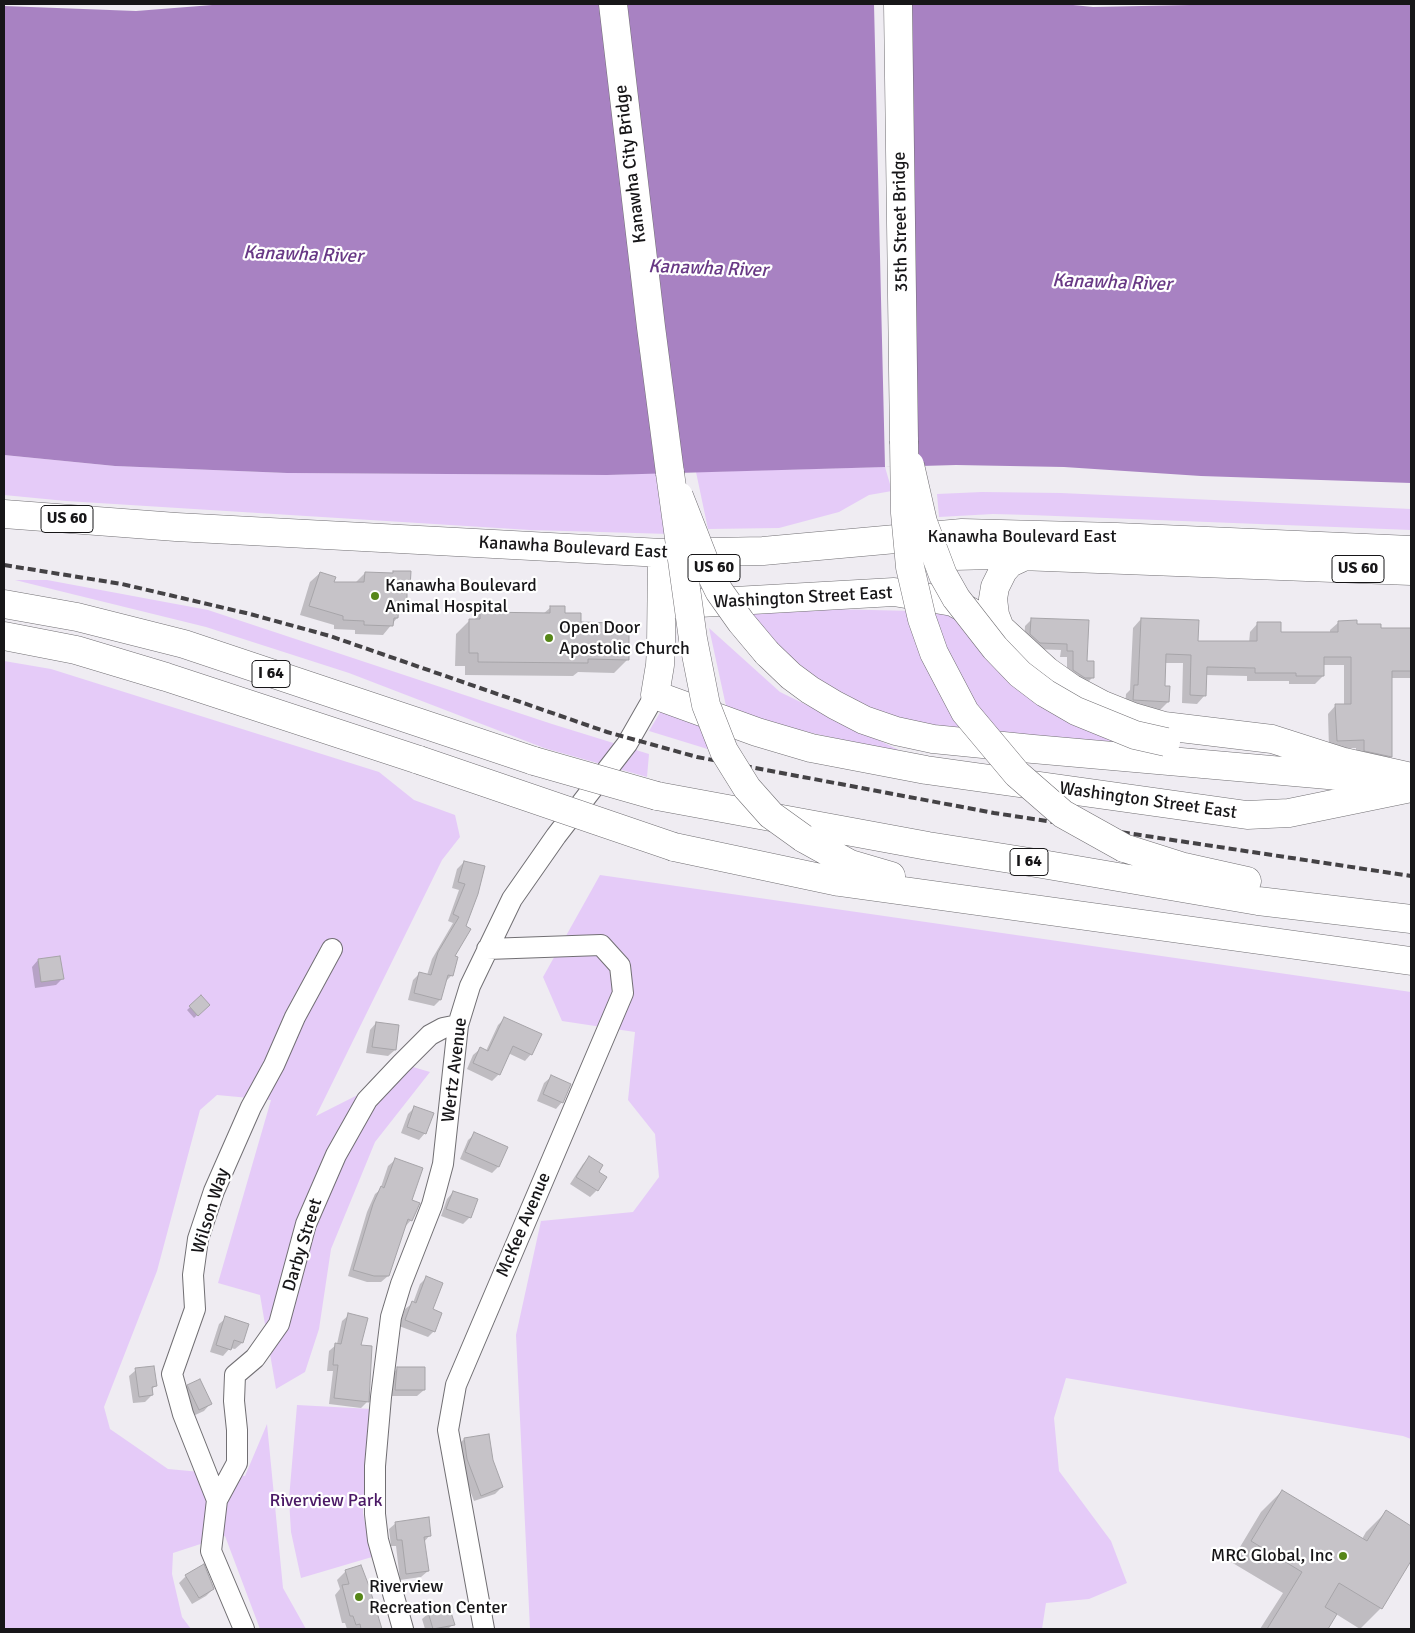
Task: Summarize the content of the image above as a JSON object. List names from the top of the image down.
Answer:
{
  "streets": {
    "main road": [
      "Kanawha City Bridge",
      "35th Street Bridge",
      "US 60",
      "Kanawha Boulevard East",
      "Washington Street East",
      "I 64",
      "Wertz Avenue"
    ],
    "street": ["Wilson Way", "McKee Avenue", "Darby Street"]
  },
  "crossings": [
    ["Kanawha Boulevard East", "Wertz Avenue"],
    ["Washington Street East", "Wertz Avenue"],
    ["Wertz Avenue", "McKee Avenue"],
    ["Wertz Avenue", "Darby Street"],
    ["Wilson Way", "Darby Street"]
  ],
  "water": ["Kanawha River"],
  "parks": ["Riverview Park"],
  "places": [
    "Kanawha Boulevard Animal Hospital",
    "Open Door Apostolic Church",
    "MRC Global, Inc",
    "Riverview Recreation Center"
  ]
}
